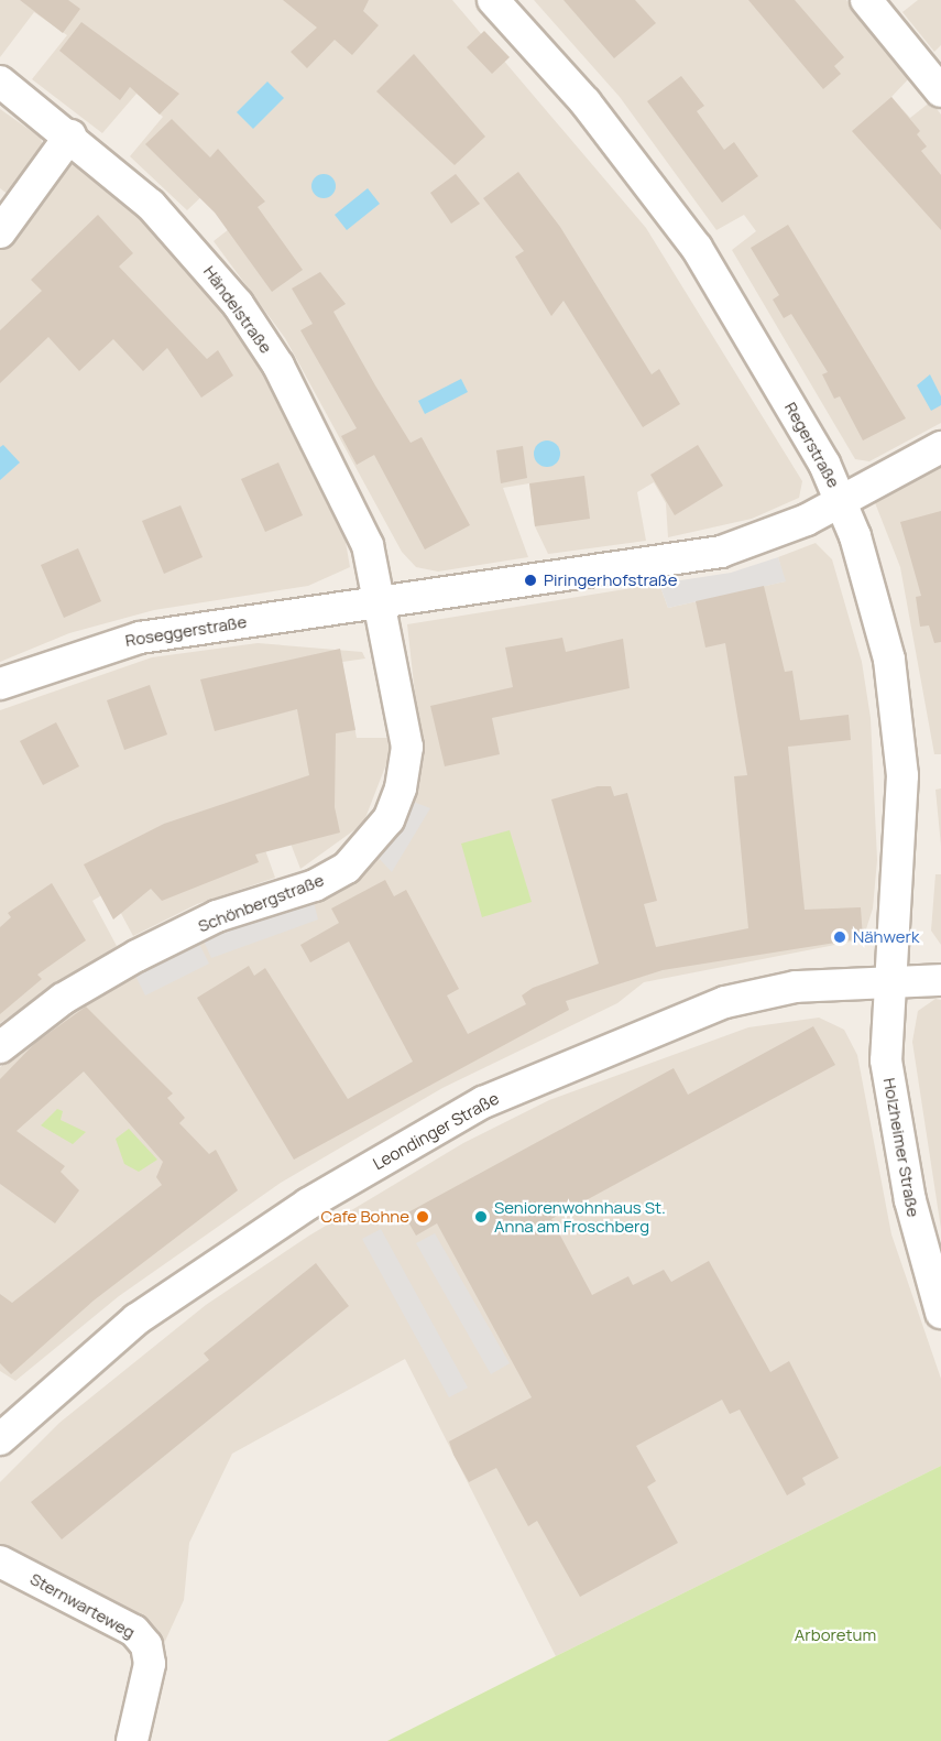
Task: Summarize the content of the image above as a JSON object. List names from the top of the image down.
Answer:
{
  "streets": {
    "street": [
      "Händelstraße",
      "Regerstraße",
      "Roseggerstraße",
      "Schönbergstraße",
      "Leondinger Straße",
      "Holzheimer Straße",
      "Sternwarteweg"
    ]
  },
  "crossings": [
    ["Händelstraße", "Roseggerstraße"],
    ["Händelstraße", "Schönbergstraße"],
    ["Regerstraße", "Leondinger Straße"],
    ["Regerstraße", "Holzheimer Straße"],
    ["Roseggerstraße", "Schönbergstraße"],
    ["Leondinger Straße", "Holzheimer Straße"]
  ],
  "parks": ["Arboretum"],
  "places": [
    "Piringerhofstraße",
    "Nähwerk",
    "Cafe Bohne",
    "Seniorenwohnhaus St. Anna am Froschberg"
  ]
}
